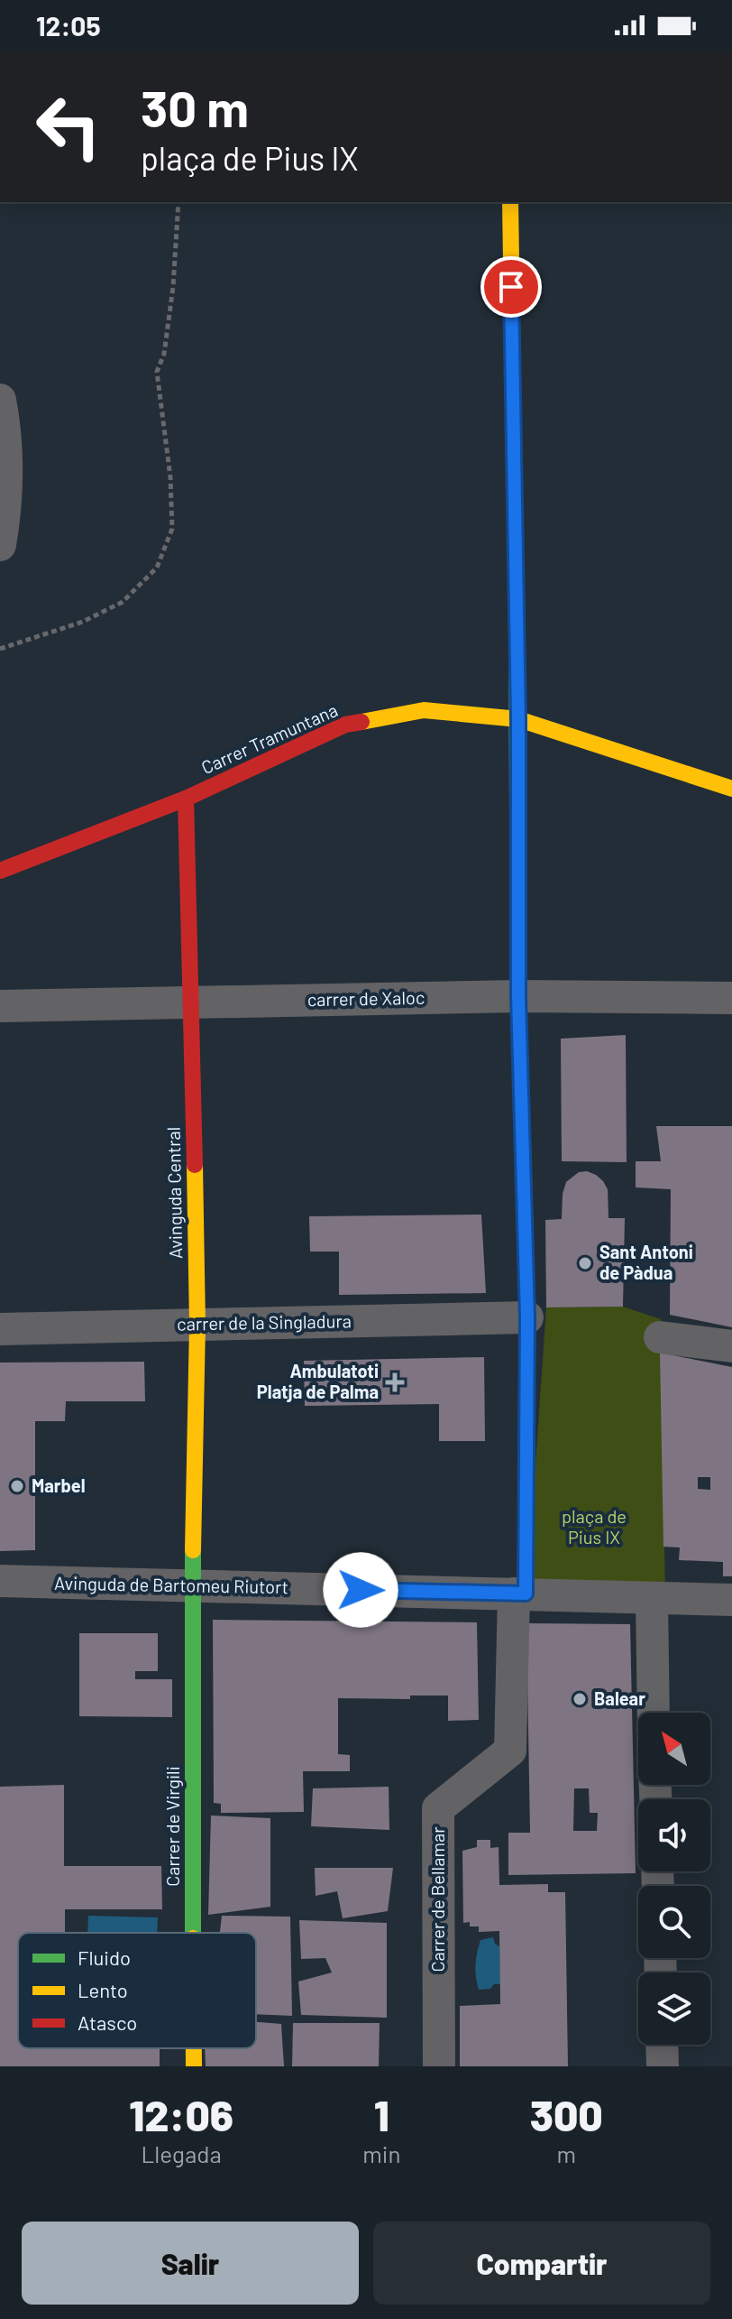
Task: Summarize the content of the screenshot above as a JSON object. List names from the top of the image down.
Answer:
{
  "streets": {
    "street": [
      "Carrer Tramuntana",
      "carrer de Xaloc",
      "Avinguda Central",
      "carrer de la Singladura",
      "Avinguda de Bartomeu Riutort",
      "Carrer de Virgili",
      "Carrer de Bellamar"
    ]
  },
  "crossings": [
    ["Carrer Tramuntana", "Avinguda Central"],
    ["carrer de Xaloc", "Avinguda Central"],
    ["Avinguda Central", "carrer de la Singladura"],
    ["Avinguda Central", "Avinguda de Bartomeu Riutort"],
    ["Avinguda Central", "Carrer de Virgili"],
    ["Avinguda de Bartomeu Riutort", "Carrer de Virgili"],
    ["Avinguda de Bartomeu Riutort", "Carrer de Bellamar"]
  ],
  "parks": ["plaça de Pius IX"],
  "places": {
    "other": ["Sant Antoni de Pàdua", "Marbel", "Balear"],
    "health": ["Ambulatoti Platja de Palma"]
  },
  "legend": ["Fluido", "Lento", "Atasco"],
  "north": "top left",
  "page": {
    "status": "12:05",
    "turn": ["30 m", "plaça de Pius IX"],
    "eta": [
      "12:06",
      "Llegada",
      "1",
      "min",
      "300",
      "m"
    ],
    "buttons": ["Salir", "Compartir"]
  }
}
